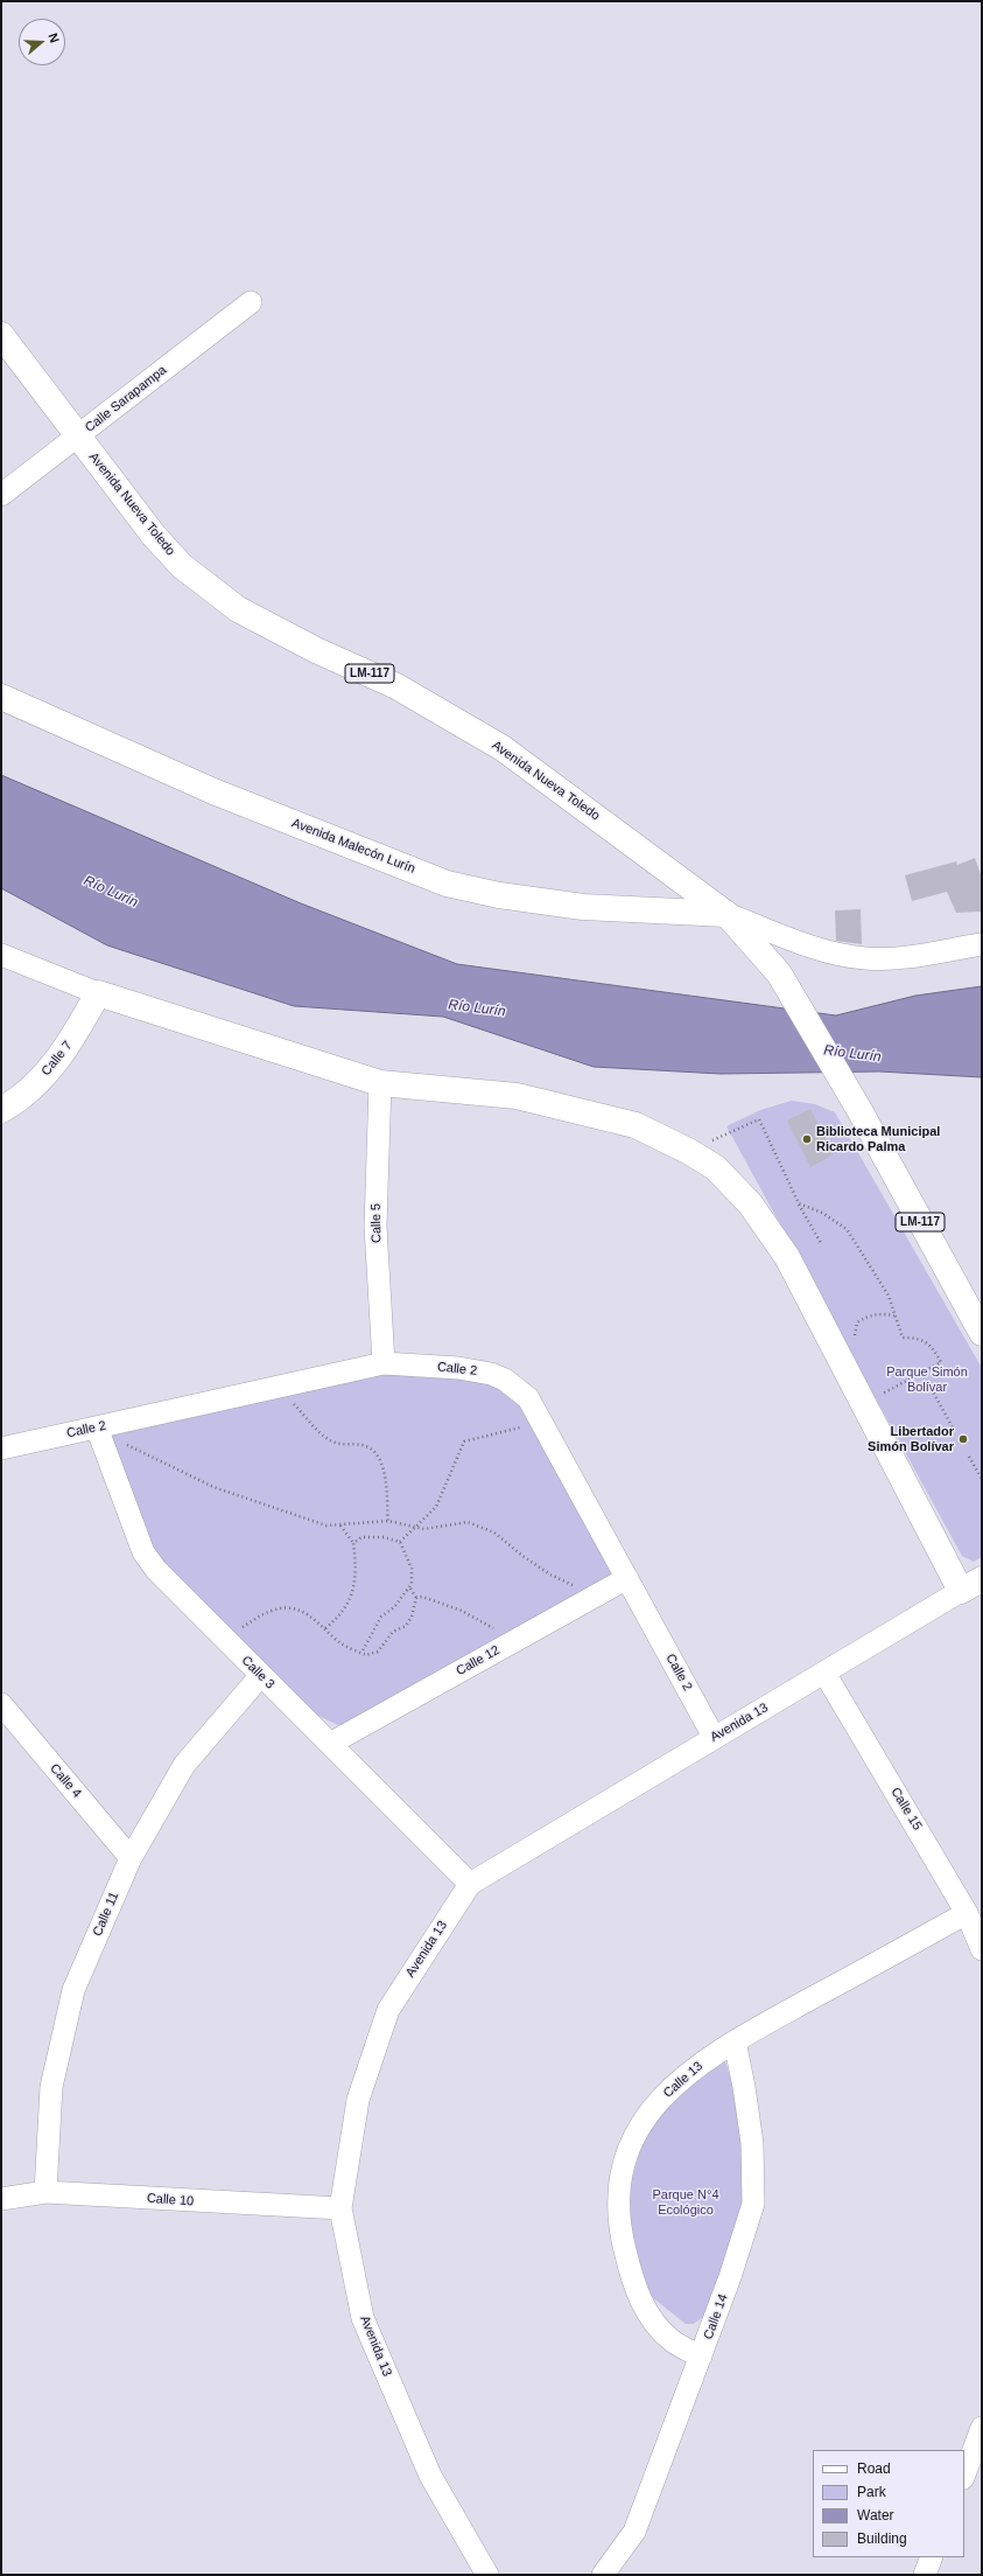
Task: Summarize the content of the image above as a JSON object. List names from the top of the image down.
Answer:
{
  "streets": {
    "street": [
      "Calle Sarapampa",
      "Avenida Nueva Toledo",
      "LM-117",
      "Avenida Malecón Lurín",
      "Calle 7",
      "Calle 5",
      "Calle 2",
      "Calle 12",
      "Calle 3",
      "Avenida 13",
      "Calle 4",
      "Calle 15",
      "Calle 11",
      "Calle 13",
      "Calle 10",
      "Calle 14"
    ]
  },
  "crossings": [
    ["Calle Sarapampa", "Avenida Nueva Toledo"],
    ["Avenida Nueva Toledo", "Avenida Malecón Lurín"],
    ["Calle 5", "Calle 2"],
    ["Calle 2", "Calle 12"],
    ["Calle 2", "Calle 3"],
    ["Calle 2", "Avenida 13"],
    ["Calle 12", "Calle 3"],
    ["Calle 3", "Avenida 13"],
    ["Calle 3", "Calle 11"],
    ["Avenida 13", "Calle 15"],
    ["Avenida 13", "Calle 10"],
    ["Calle 4", "Calle 11"],
    ["Calle 15", "Calle 13"],
    ["Calle 11", "Calle 10"],
    ["Calle 13", "Calle 14"]
  ],
  "water": ["Río Lurín"],
  "parks": ["Parque Simón Bolívar", "Parque N°4 Ecológico"],
  "places": ["Biblioteca Municipal Ricardo Palma", "Libertador Simón Bolívar"],
  "legend": [
    "Road",
    "Park",
    "Water",
    "Building"
  ],
  "north": "right"
}
